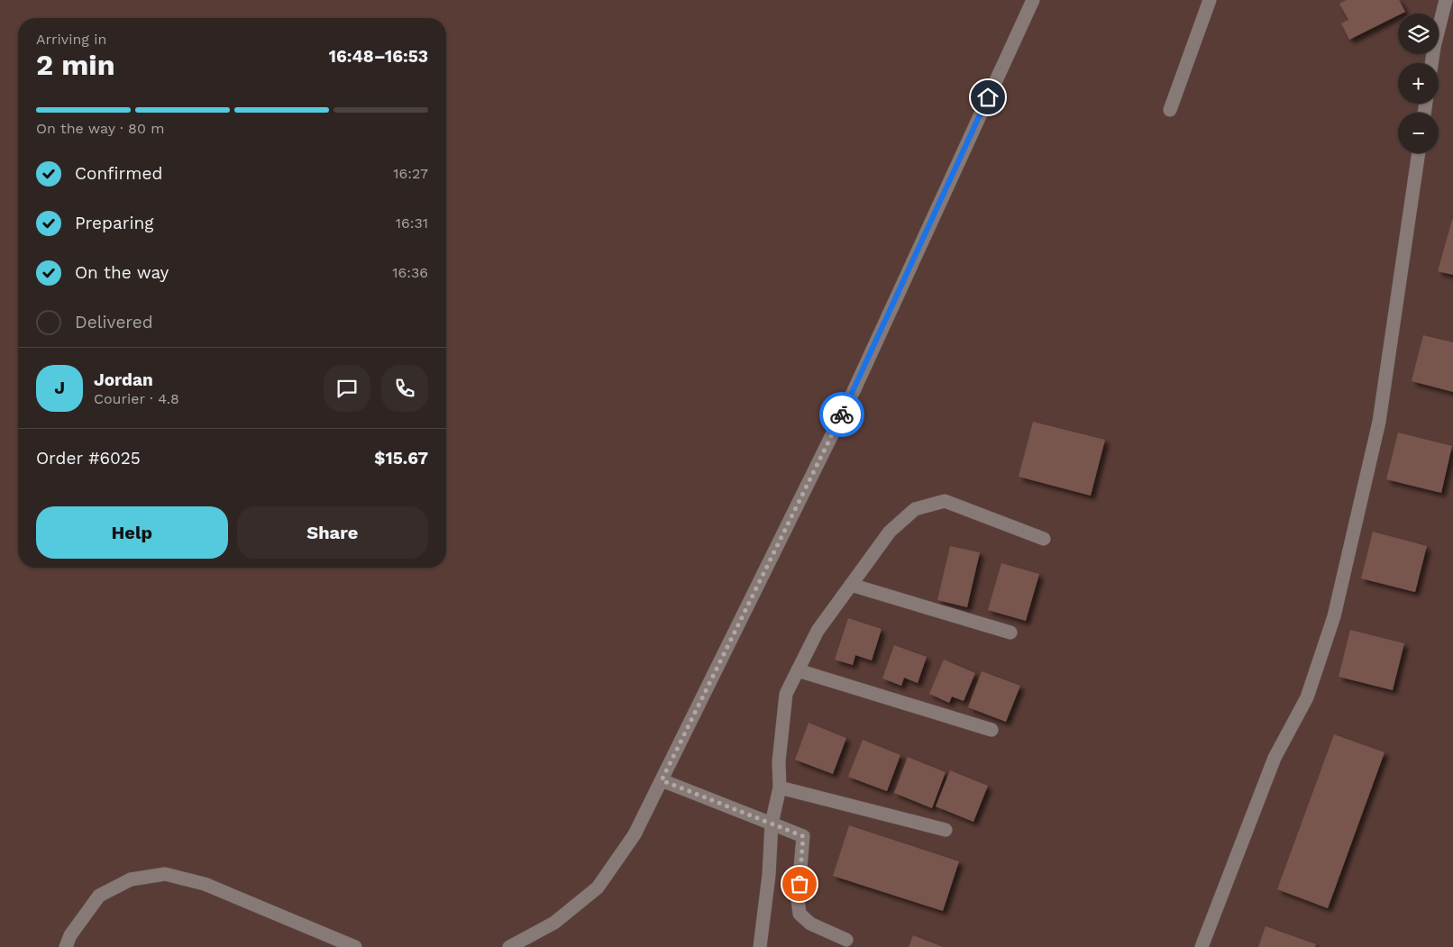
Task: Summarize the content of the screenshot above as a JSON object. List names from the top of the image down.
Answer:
{
  "page": {
    "map_buttons": ["+", "−"],
    "heading": ["2 min", "Arriving in", "16:48–16:53"],
    "panel": [
      "Jordan",
      "Courier · 4.8",
      "Order #6025",
      "$15.67"
    ],
    "bar": "On the way · 80 m",
    "list": [
      ["Confirmed", "16:27"],
      ["Preparing", "16:31"],
      ["On the way", "16:36"],
      "Delivered"
    ],
    "round": "J",
    "buttons": ["Help", "Share"]
  }
}
